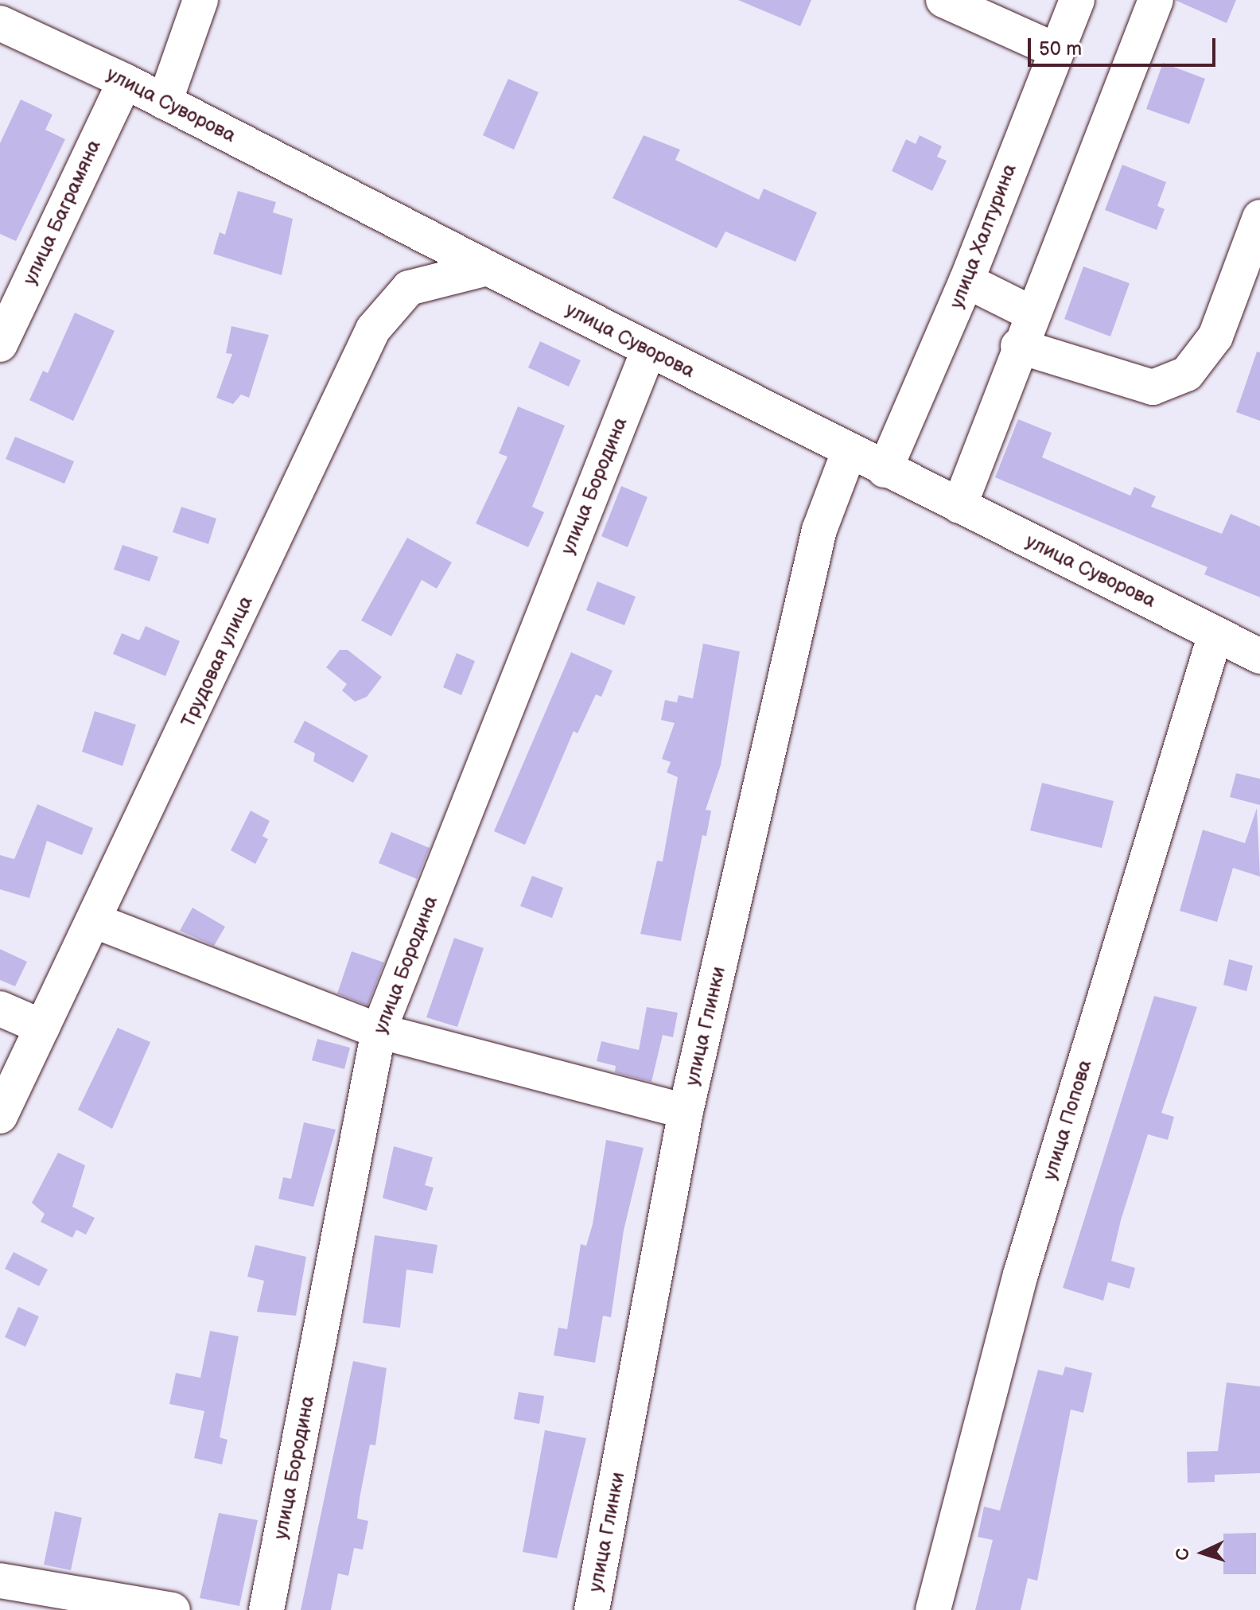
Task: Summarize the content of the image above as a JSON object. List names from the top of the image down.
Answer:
{
  "streets": {
    "street": [
      "улица Суворова",
      "улица Баграмяна",
      "улица Халтурина",
      "улица Бородина",
      "Трудовая улица",
      "улица Глинки",
      "улица Попова"
    ]
  },
  "crossings": [
    ["улица Суворова", "улица Баграмяна"],
    ["улица Суворова", "улица Халтурина"],
    ["улица Суворова", "улица Бородина"],
    ["улица Суворова", "Трудовая улица"],
    ["улица Суворова", "улица Глинки"],
    ["улица Суворова", "улица Попова"]
  ],
  "scale_bar": "50 m",
  "north": "left"
}
